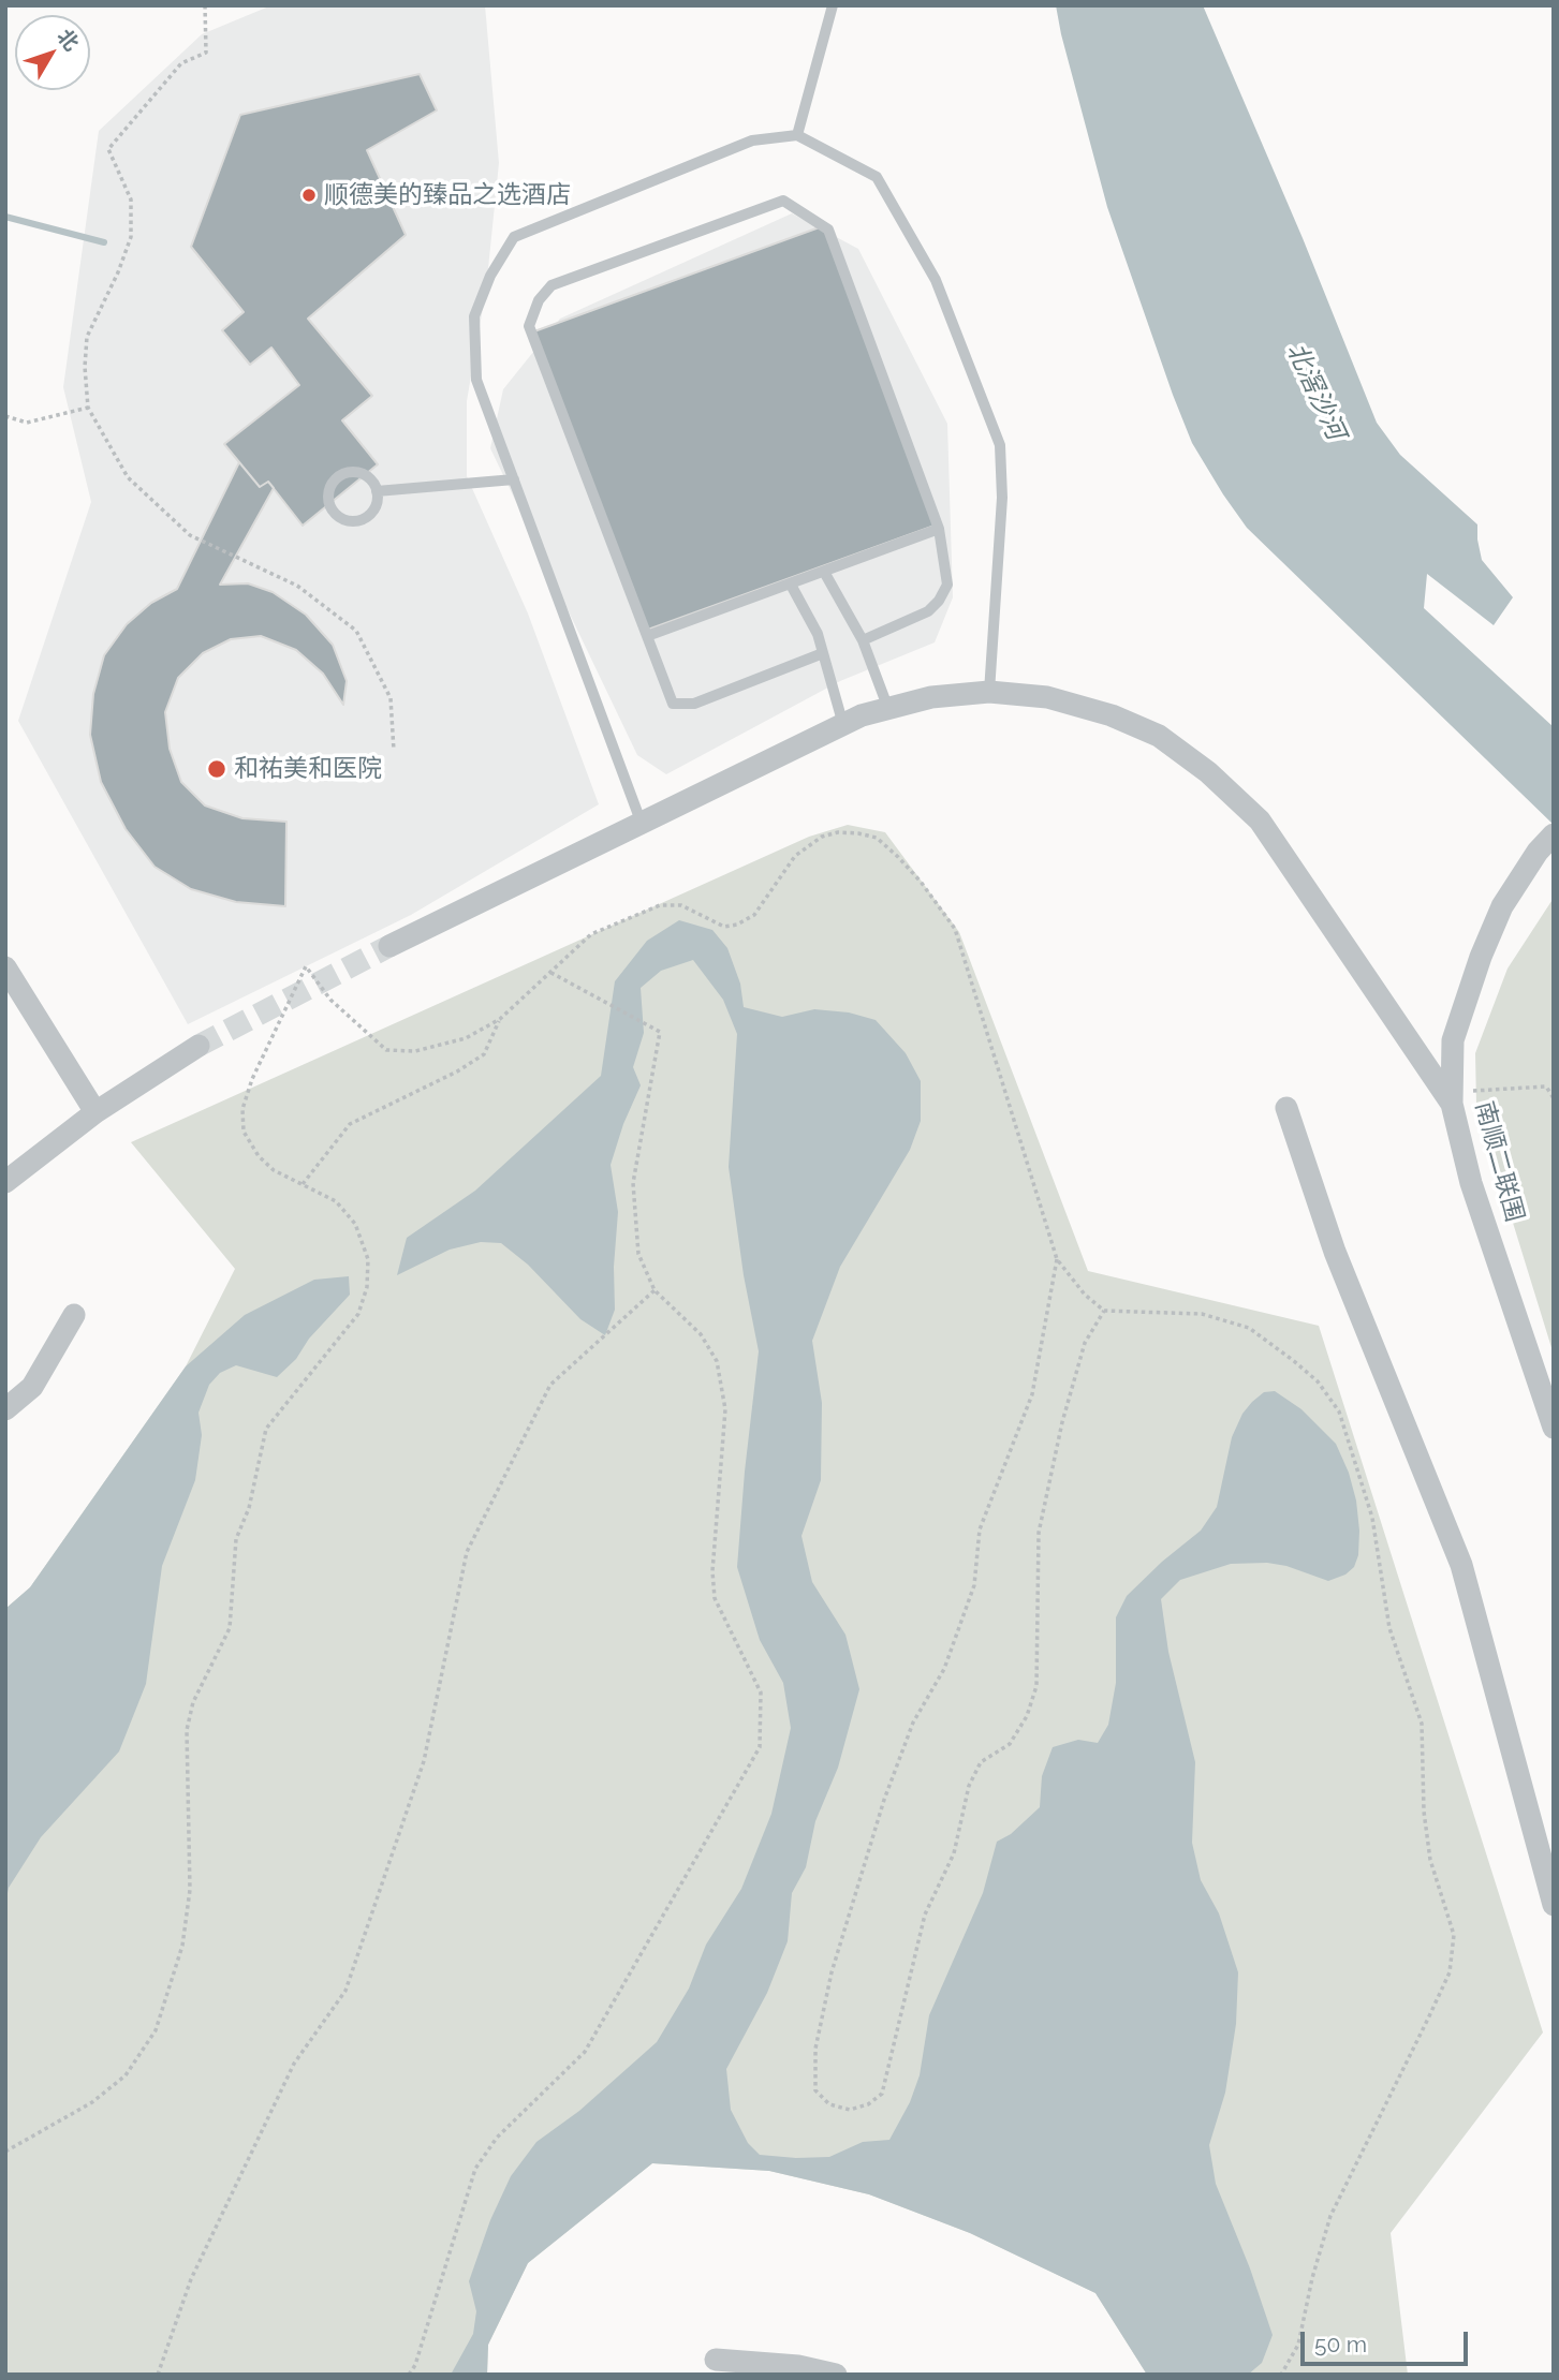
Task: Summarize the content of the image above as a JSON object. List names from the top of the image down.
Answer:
{
  "streets": {
    "street": ["南顺二联围"]
  },
  "water": ["北滘沙河"],
  "places": ["顺德美的臻品之选酒店", "和祐美和医院"],
  "scale_bar": "50 m",
  "north": "top right"
}
